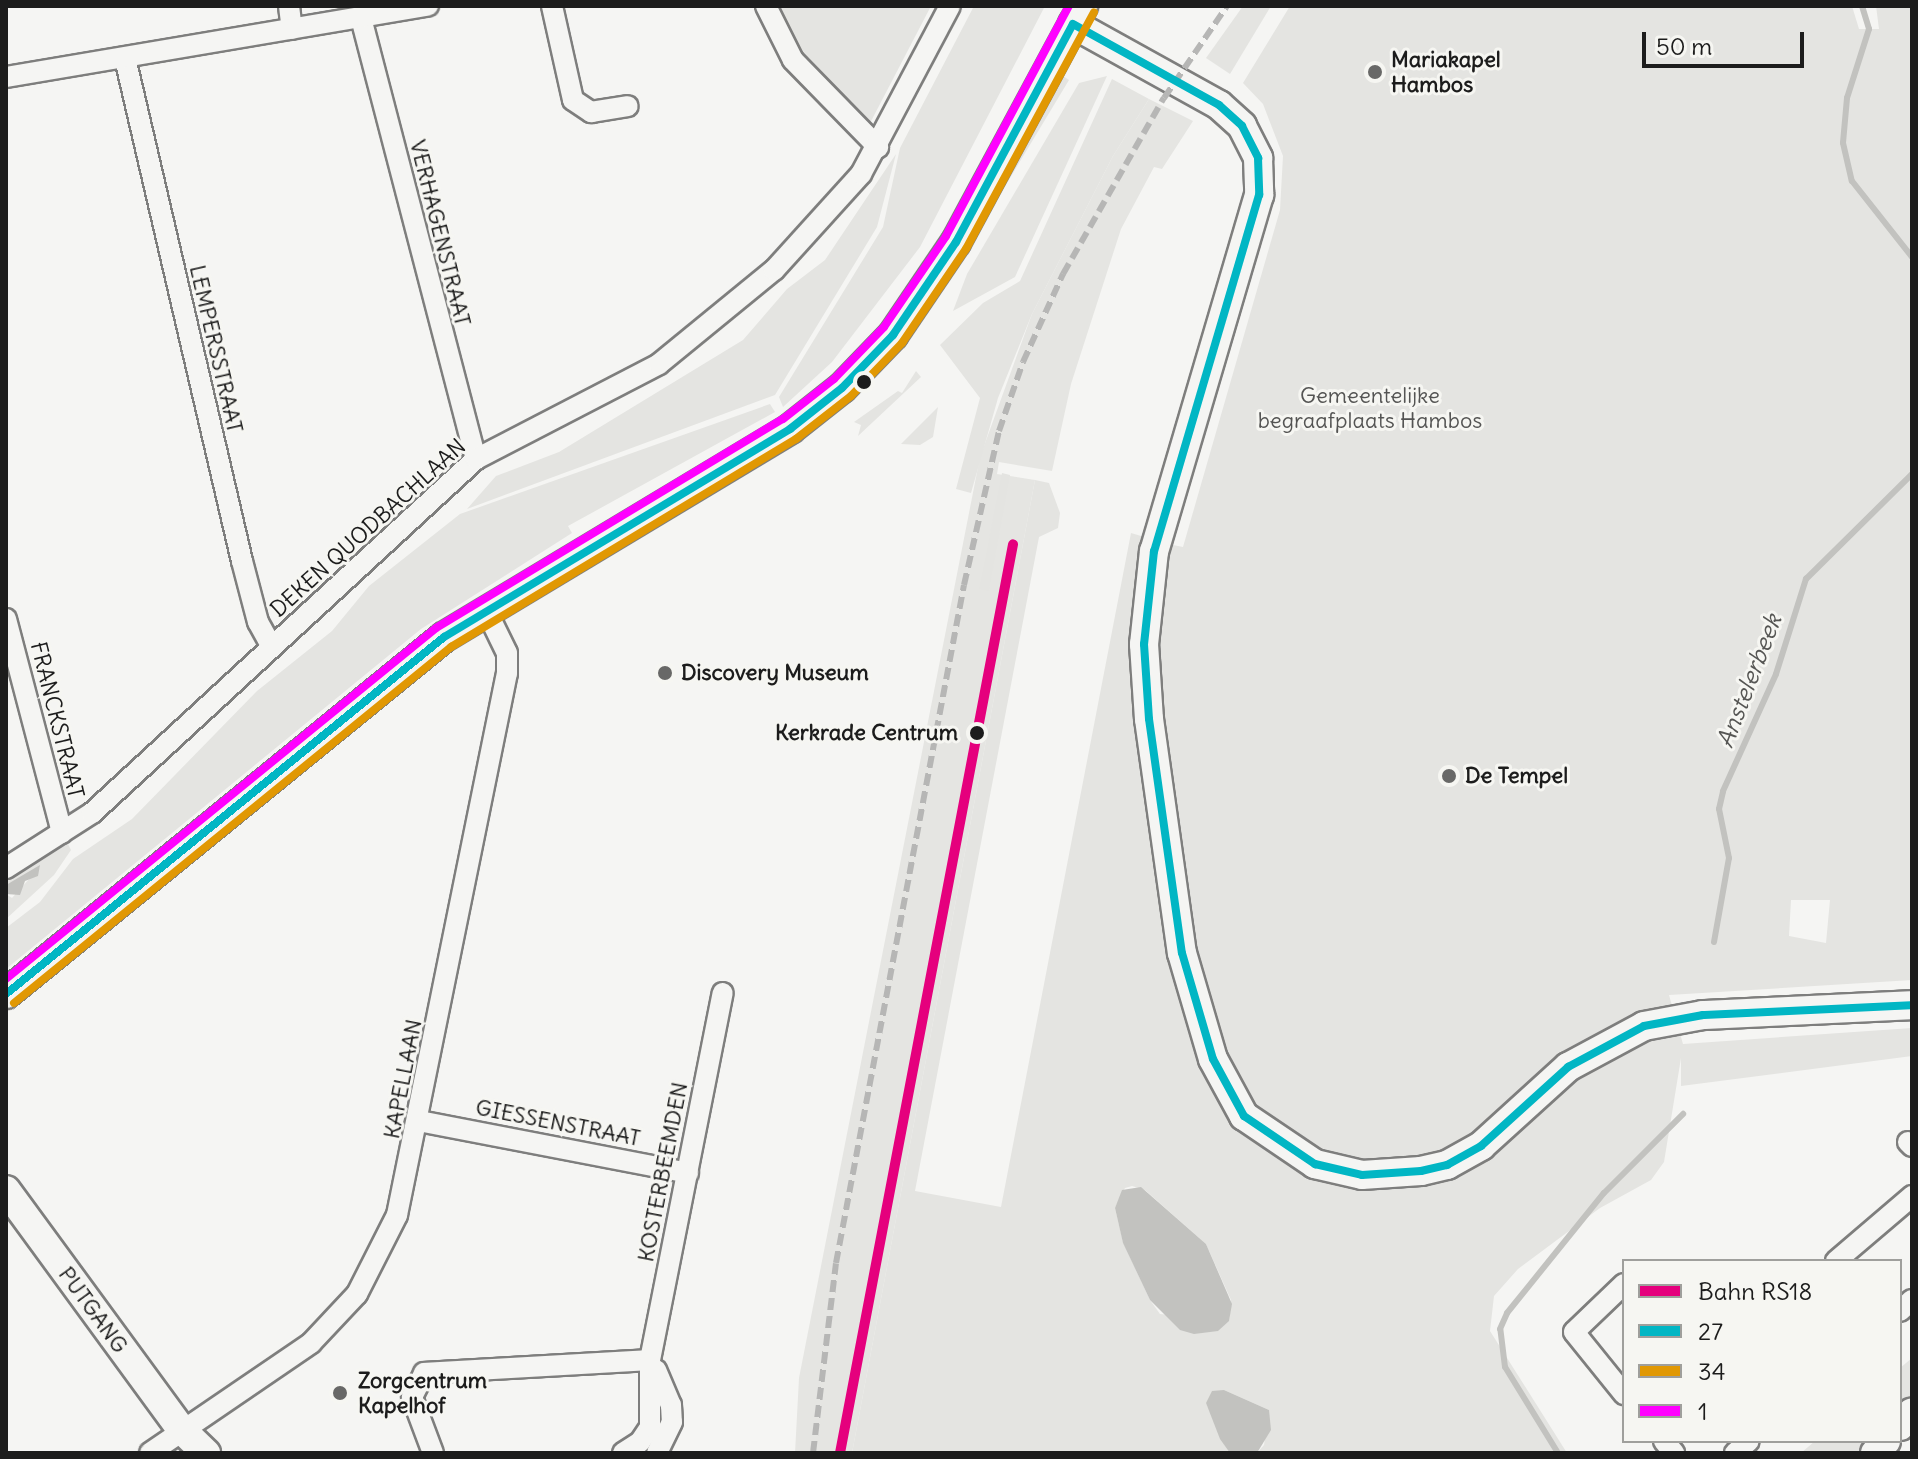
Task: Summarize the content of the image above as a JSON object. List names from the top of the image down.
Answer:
{
  "streets": {
    "street": [
      "VERHAGENSTRAAT",
      "LEMPERSSTRAAT",
      "DEKEN QUODBACHLAAN",
      "FRANCKSTRAAT",
      "KAPELLAAN",
      "GIESSENSTRAAT",
      "KOSTERBEEMDEN",
      "PUTGANG"
    ]
  },
  "crossings": [
    ["VERHAGENSTRAAT", "DEKEN QUODBACHLAAN"],
    ["LEMPERSSTRAAT", "DEKEN QUODBACHLAAN"],
    ["DEKEN QUODBACHLAAN", "FRANCKSTRAAT"],
    ["KAPELLAAN", "GIESSENSTRAAT"],
    ["KAPELLAAN", "PUTGANG"],
    ["GIESSENSTRAAT", "KOSTERBEEMDEN"]
  ],
  "water": ["Anstelerbeek"],
  "parks": ["Gemeentelijke begraafplaats Hambos"],
  "places": [
    "Mariakapel Hambos",
    "Discovery Museum",
    "Kerkrade Centrum",
    "De Tempel",
    "Zorgcentrum Kapelhof"
  ],
  "lines": [
    "transit line 1",
    "transit line 34",
    "transit line 27",
    "rail line RS18"
  ],
  "legend": [
    "Bahn RS18",
    "27",
    "34",
    "1"
  ],
  "scale_bar": "50 m"
}
